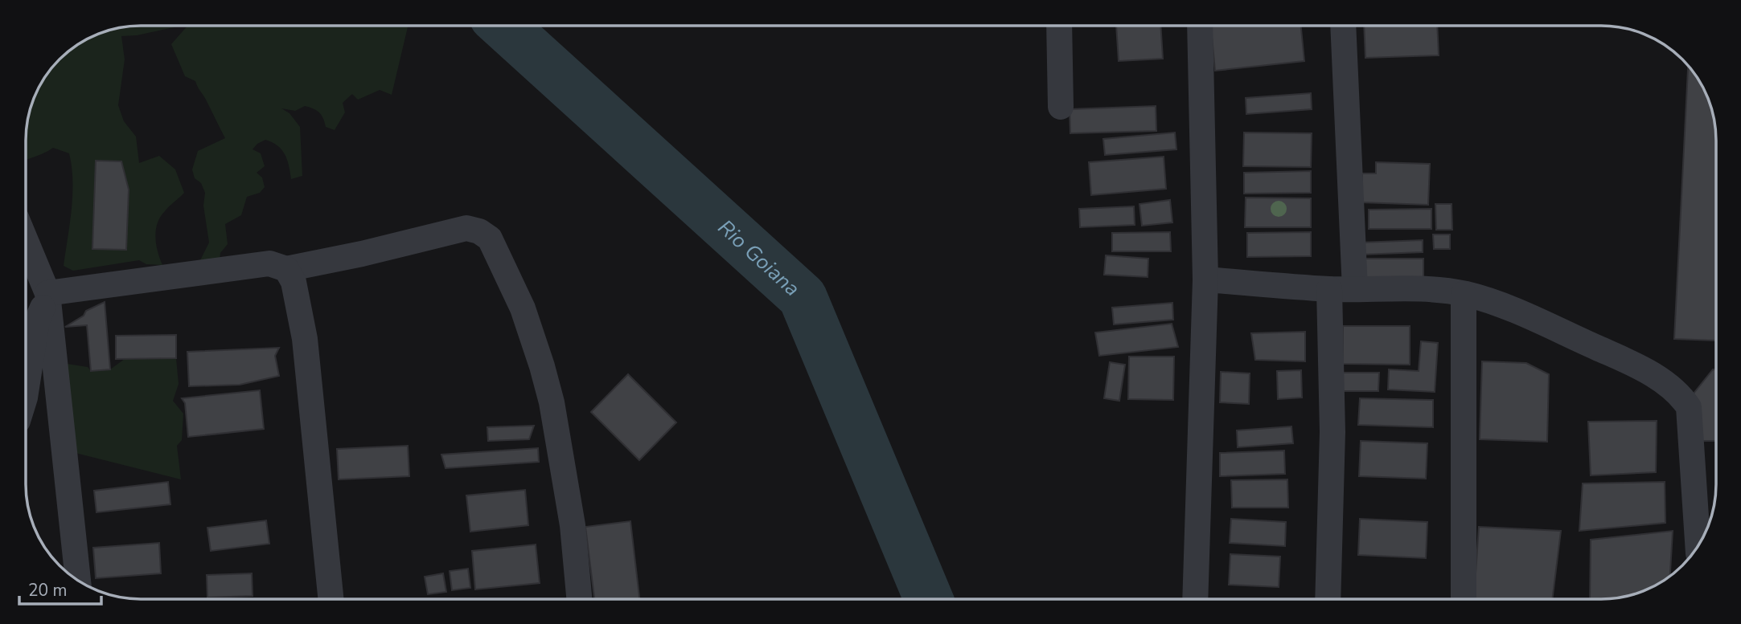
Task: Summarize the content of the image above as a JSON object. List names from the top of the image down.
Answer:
{
  "water": ["Rio Goiana"],
  "scale_bar": "20 m"
}
